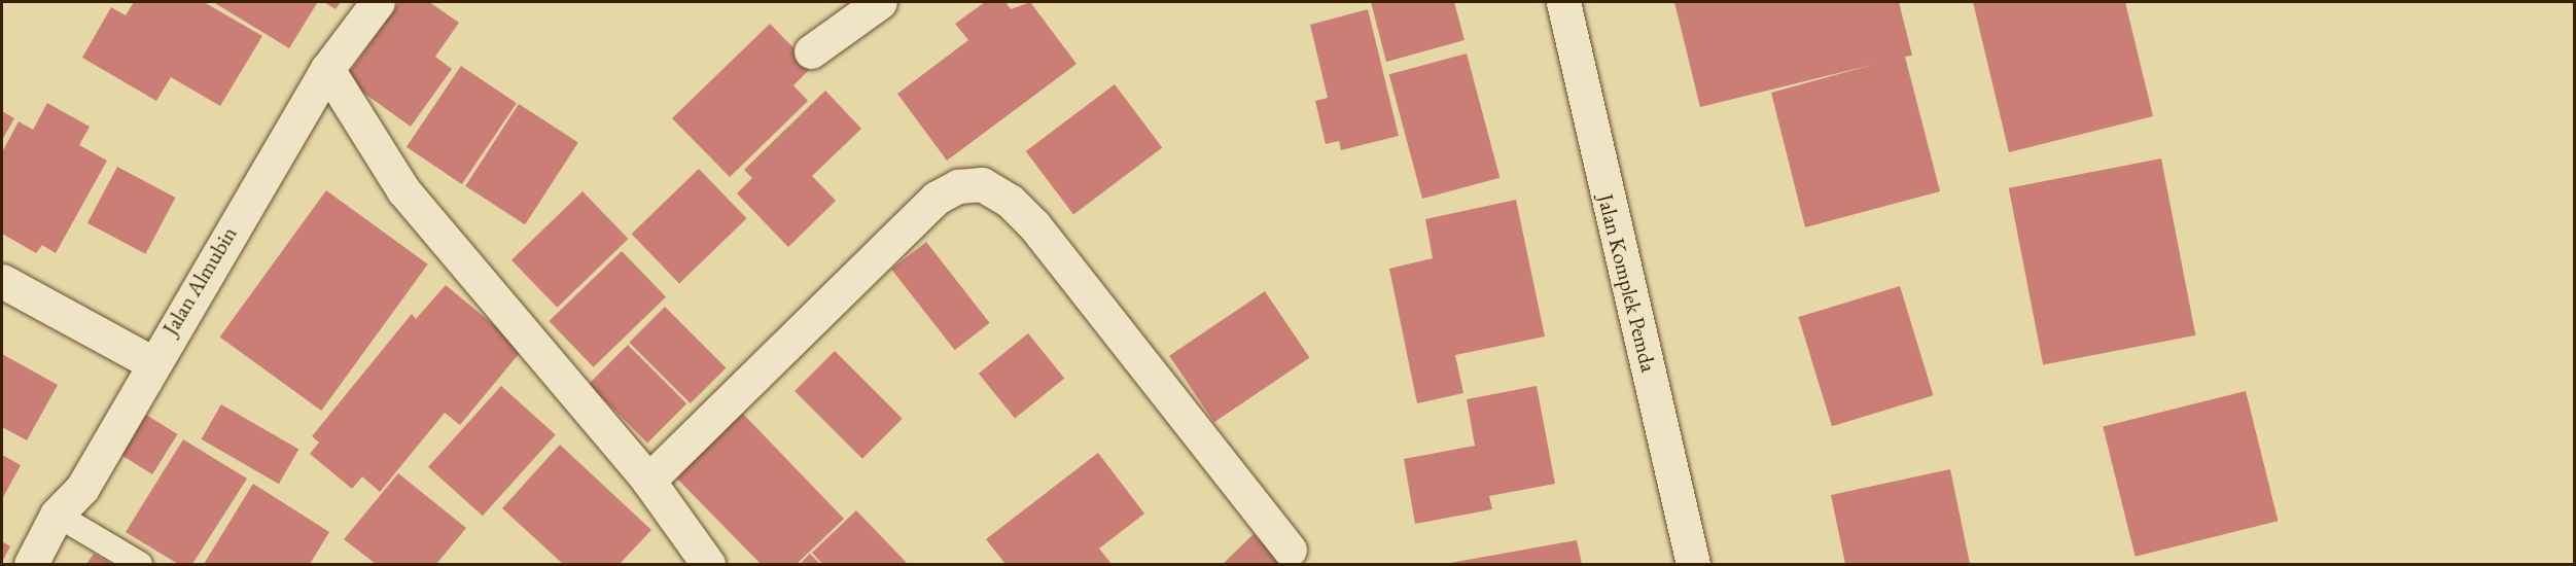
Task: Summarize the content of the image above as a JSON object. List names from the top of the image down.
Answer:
{
  "streets": {
    "street": ["Jalan Almubin", "Jalan Komplek Pemda"]
  }
}
